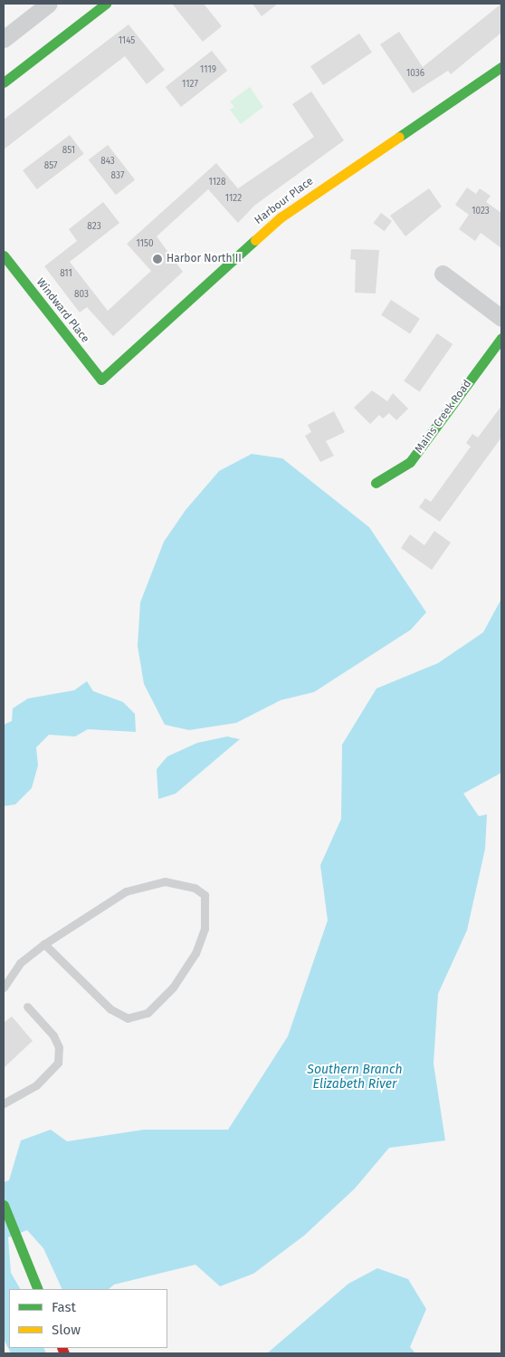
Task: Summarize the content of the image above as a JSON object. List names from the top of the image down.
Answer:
{
  "streets": {
    "street": ["Harbour Place", "Windward Place", "Mains Creek Road"]
  },
  "crossings": [
    ["Harbour Place", "Windward Place"]
  ],
  "water": ["Southern Branch Elizabeth River"],
  "places": ["Harbor North II"],
  "house_numbers": [
    "1145",
    "1119",
    "1036",
    "1127",
    "851",
    "843",
    "857",
    "837",
    "1128",
    "1122",
    "1023",
    "823",
    "1150",
    "811",
    "803"
  ],
  "legend": ["Fast", "Slow"]
}
